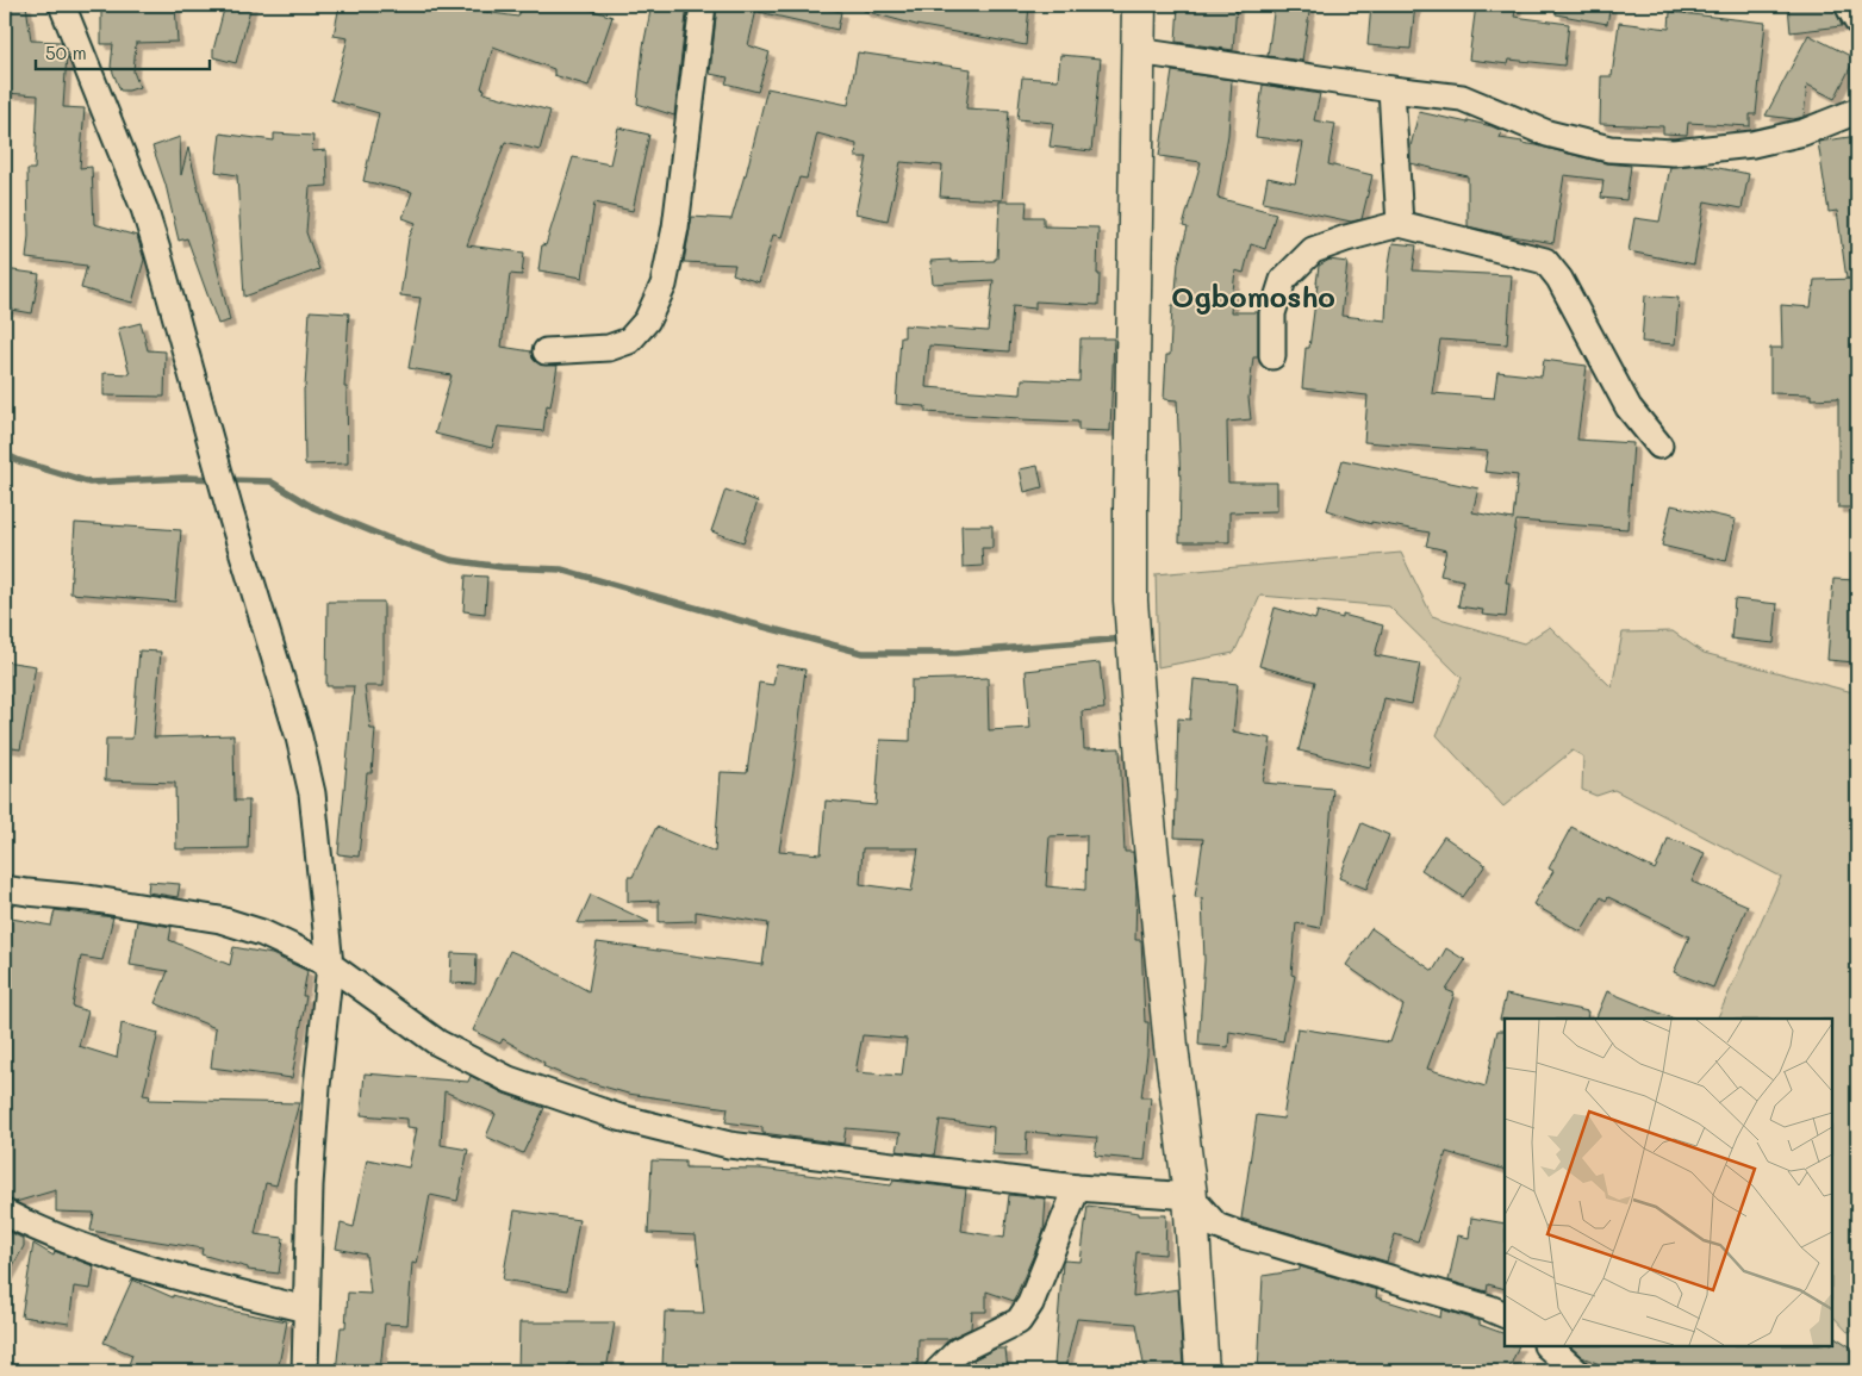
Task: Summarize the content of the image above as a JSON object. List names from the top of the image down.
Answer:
{
  "districts": ["Ogbomosho"],
  "scale_bar": "50 m"
}
